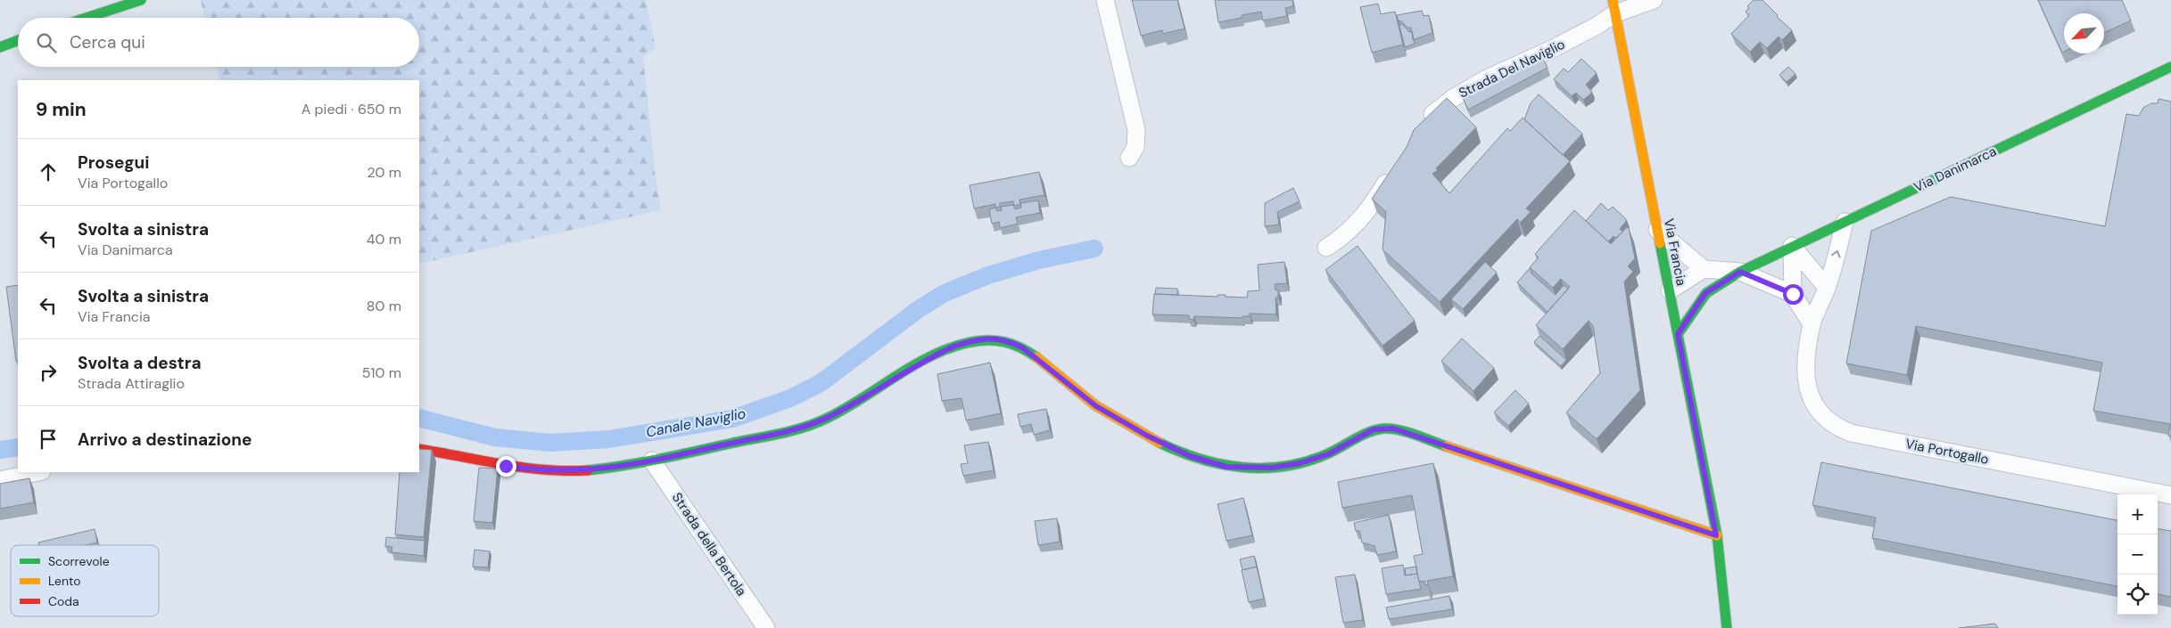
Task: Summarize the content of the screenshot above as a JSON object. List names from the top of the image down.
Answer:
{
  "streets": {
    "street": [
      "Strada Del Naviglio",
      "Via Danimarca",
      "Via Francia",
      "Via Portogallo",
      "Strada della Bertola"
    ]
  },
  "crossings": [
    ["Strada Del Naviglio", "Via Francia"],
    ["Via Danimarca", "Via Francia"],
    ["Via Danimarca", "Via Portogallo"]
  ],
  "water": ["Canale Naviglio"],
  "legend": ["Scorrevole", "Lento", "Coda"],
  "north": "bottom left",
  "page": {
    "search": "Cerca qui",
    "heading": ["9 min", "A piedi · 650 m"],
    "list": [
      ["Prosegui", "Via Portogallo", "20 m"],
      ["Svolta a sinistra", "Via Danimarca", "40 m"],
      ["Svolta a sinistra", "Via Francia", "80 m"],
      ["Svolta a destra", "Strada Attiraglio", "510 m"],
      "Arrivo a destinazione"
    ],
    "map_buttons": ["+", "−"]
  }
}
